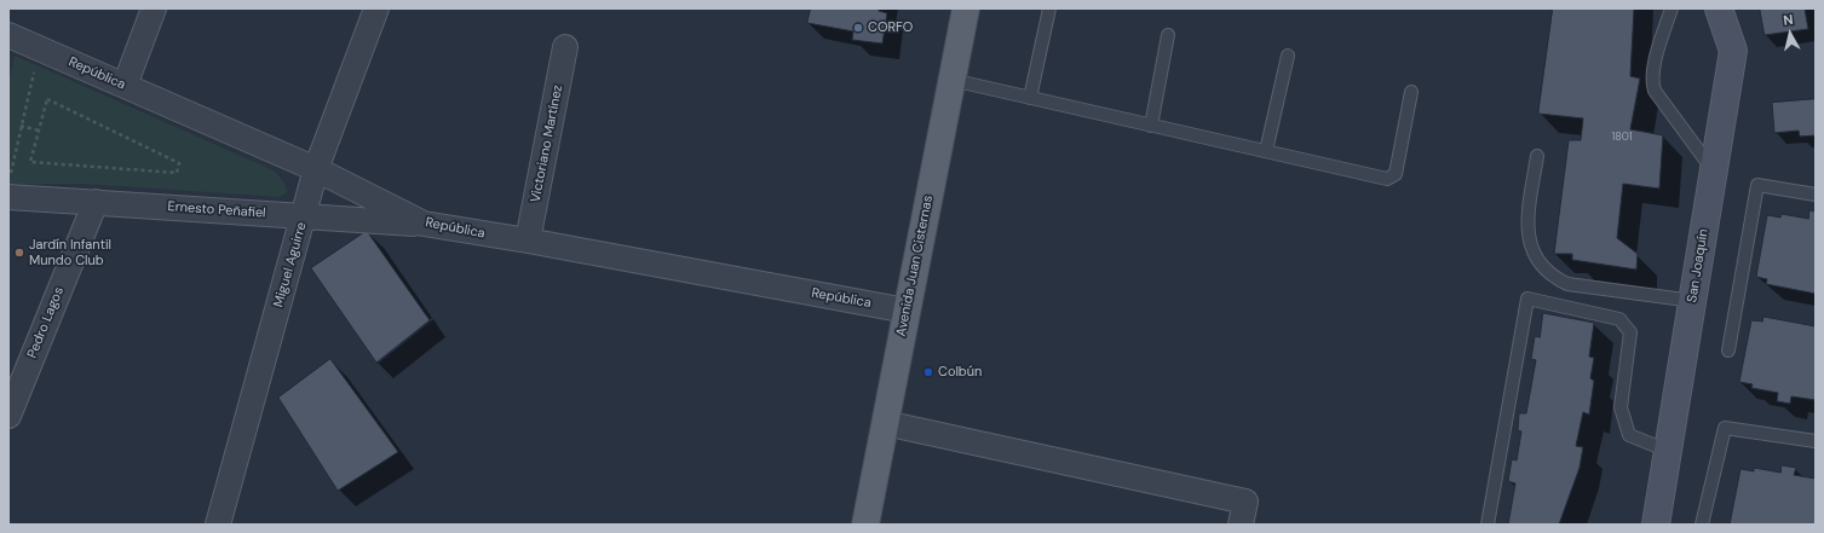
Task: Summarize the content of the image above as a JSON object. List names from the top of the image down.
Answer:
{
  "streets": {
    "main road": ["Avenida Juan Cisternas", "San Joaquín"],
    "street": [
      "República",
      "Victoriano Martínez",
      "Ernesto Peñafiel",
      "Miguel Aguirre",
      "Pedro Lagos"
    ]
  },
  "crossings": [
    ["República", "Victoriano Martínez"],
    ["República", "Ernesto Peñafiel"],
    ["República", "Miguel Aguirre"],
    ["República", "Avenida Juan Cisternas"],
    ["Ernesto Peñafiel", "Miguel Aguirre"],
    ["Ernesto Peñafiel", "Pedro Lagos"]
  ],
  "places": ["CORFO", "Jardín Infantil Mundo Club", "Colbún"],
  "house_numbers": ["1801"],
  "north": "top"
}
